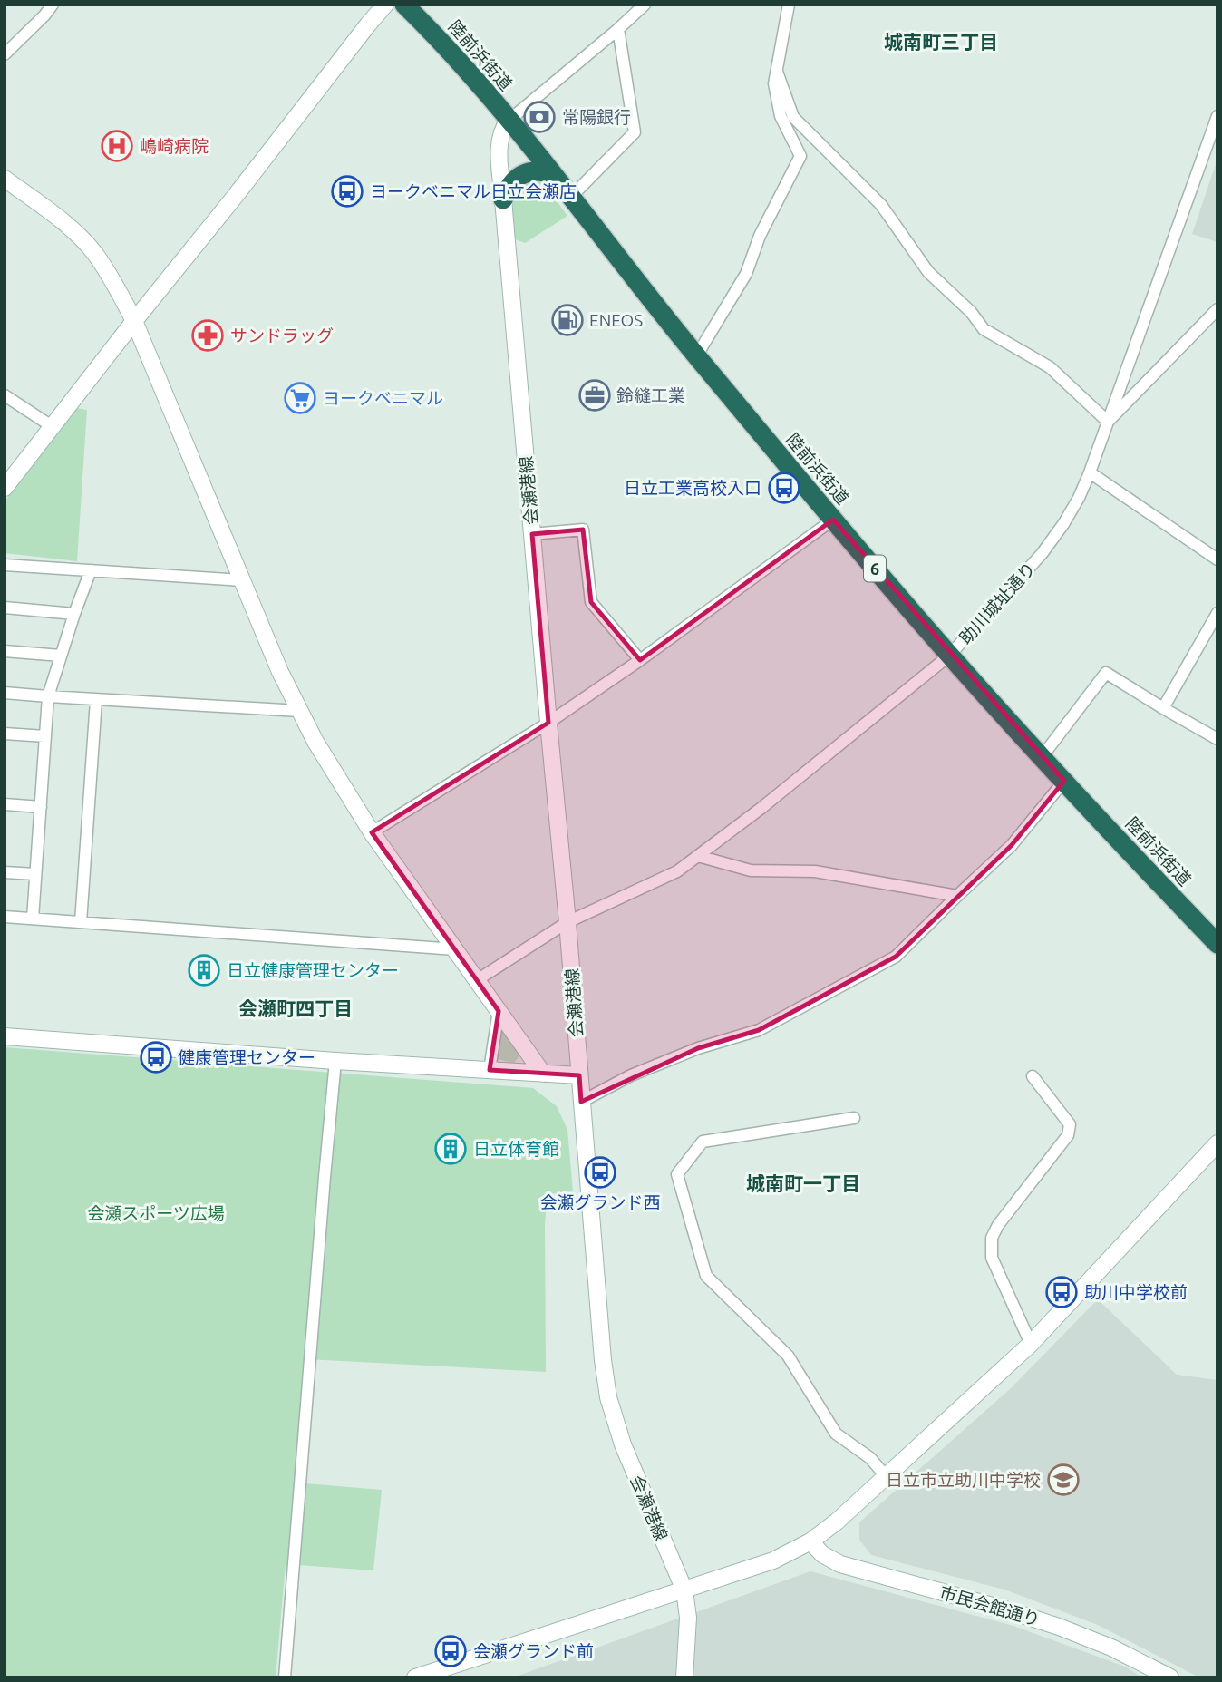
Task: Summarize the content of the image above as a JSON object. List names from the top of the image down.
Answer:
{
  "streets": {
    "highway": ["陸前浜街道", "6"],
    "street": ["会瀬港線", "助川城址通り", "市民会館通り"]
  },
  "crossings": [
    ["陸前浜街道", "会瀬港線"],
    ["陸前浜街道", "助川城址通り"],
    ["会瀬港線", "助川城址通り"]
  ],
  "districts": ["城南町三丁目", "会瀬町四丁目", "城南町一丁目"],
  "parks": ["会瀬スポーツ広場"],
  "places": {
    "bank": ["常陽銀行"],
    "hospital": ["嶋崎病院"],
    "bus stop": [
      "ヨークベニマル日立会瀬店",
      "日立工業高校入口",
      "健康管理センター",
      "会瀬グランド西",
      "助川中学校前",
      "会瀬グランド前"
    ],
    "fuel station": ["ENEOS"],
    "pharmacy": ["サンドラッグ"],
    "office": ["鈴縫工業"],
    "supermarket": ["ヨークベニマル"],
    "building": ["日立健康管理センター", "日立体育館"],
    "school or university": ["日立市立助川中学校"]
  }
}
